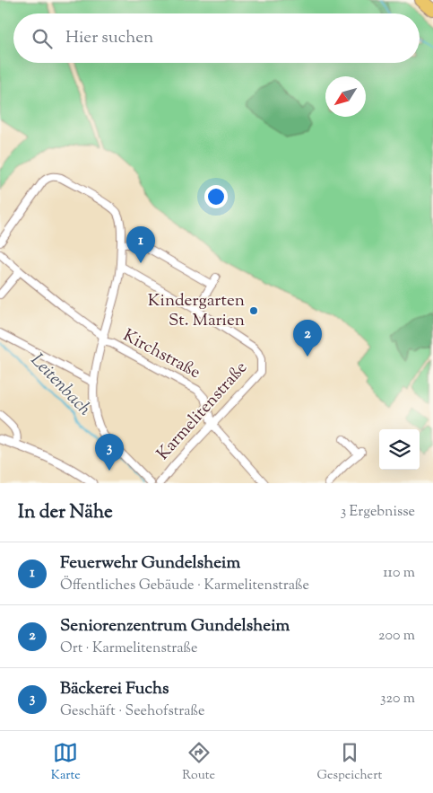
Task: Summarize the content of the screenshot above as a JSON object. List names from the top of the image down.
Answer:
{
  "streets": {
    "street": ["Kirchstraße", "Karmelitenstraße"]
  },
  "crossings": [
    ["Kirchstraße", "Karmelitenstraße"]
  ],
  "water": ["Leitenbach"],
  "places": ["Kindergarten St. Marien"],
  "north": "bottom left",
  "page": {
    "search": "Hier suchen",
    "pins": ["1", "2", "3"],
    "heading": ["In der Nähe", "3 Ergebnisse"],
    "list": [
      {
        "mark": "1",
        "name": "Feuerwehr Gundelsheim",
        "note": "Öffentliches Gebäude · Karmelitenstraße",
        "value": "110 m"
      },
      {
        "mark": "2",
        "name": "Seniorenzentrum Gundelsheim",
        "note": "Ort · Karmelitenstraße",
        "value": "200 m"
      },
      {
        "mark": "3",
        "name": "Bäckerei Fuchs",
        "note": "Geschäft · Seehofstraße",
        "value": "320 m"
      }
    ],
    "nav": ["Karte", "Route", "Gespeichert"]
  }
}
